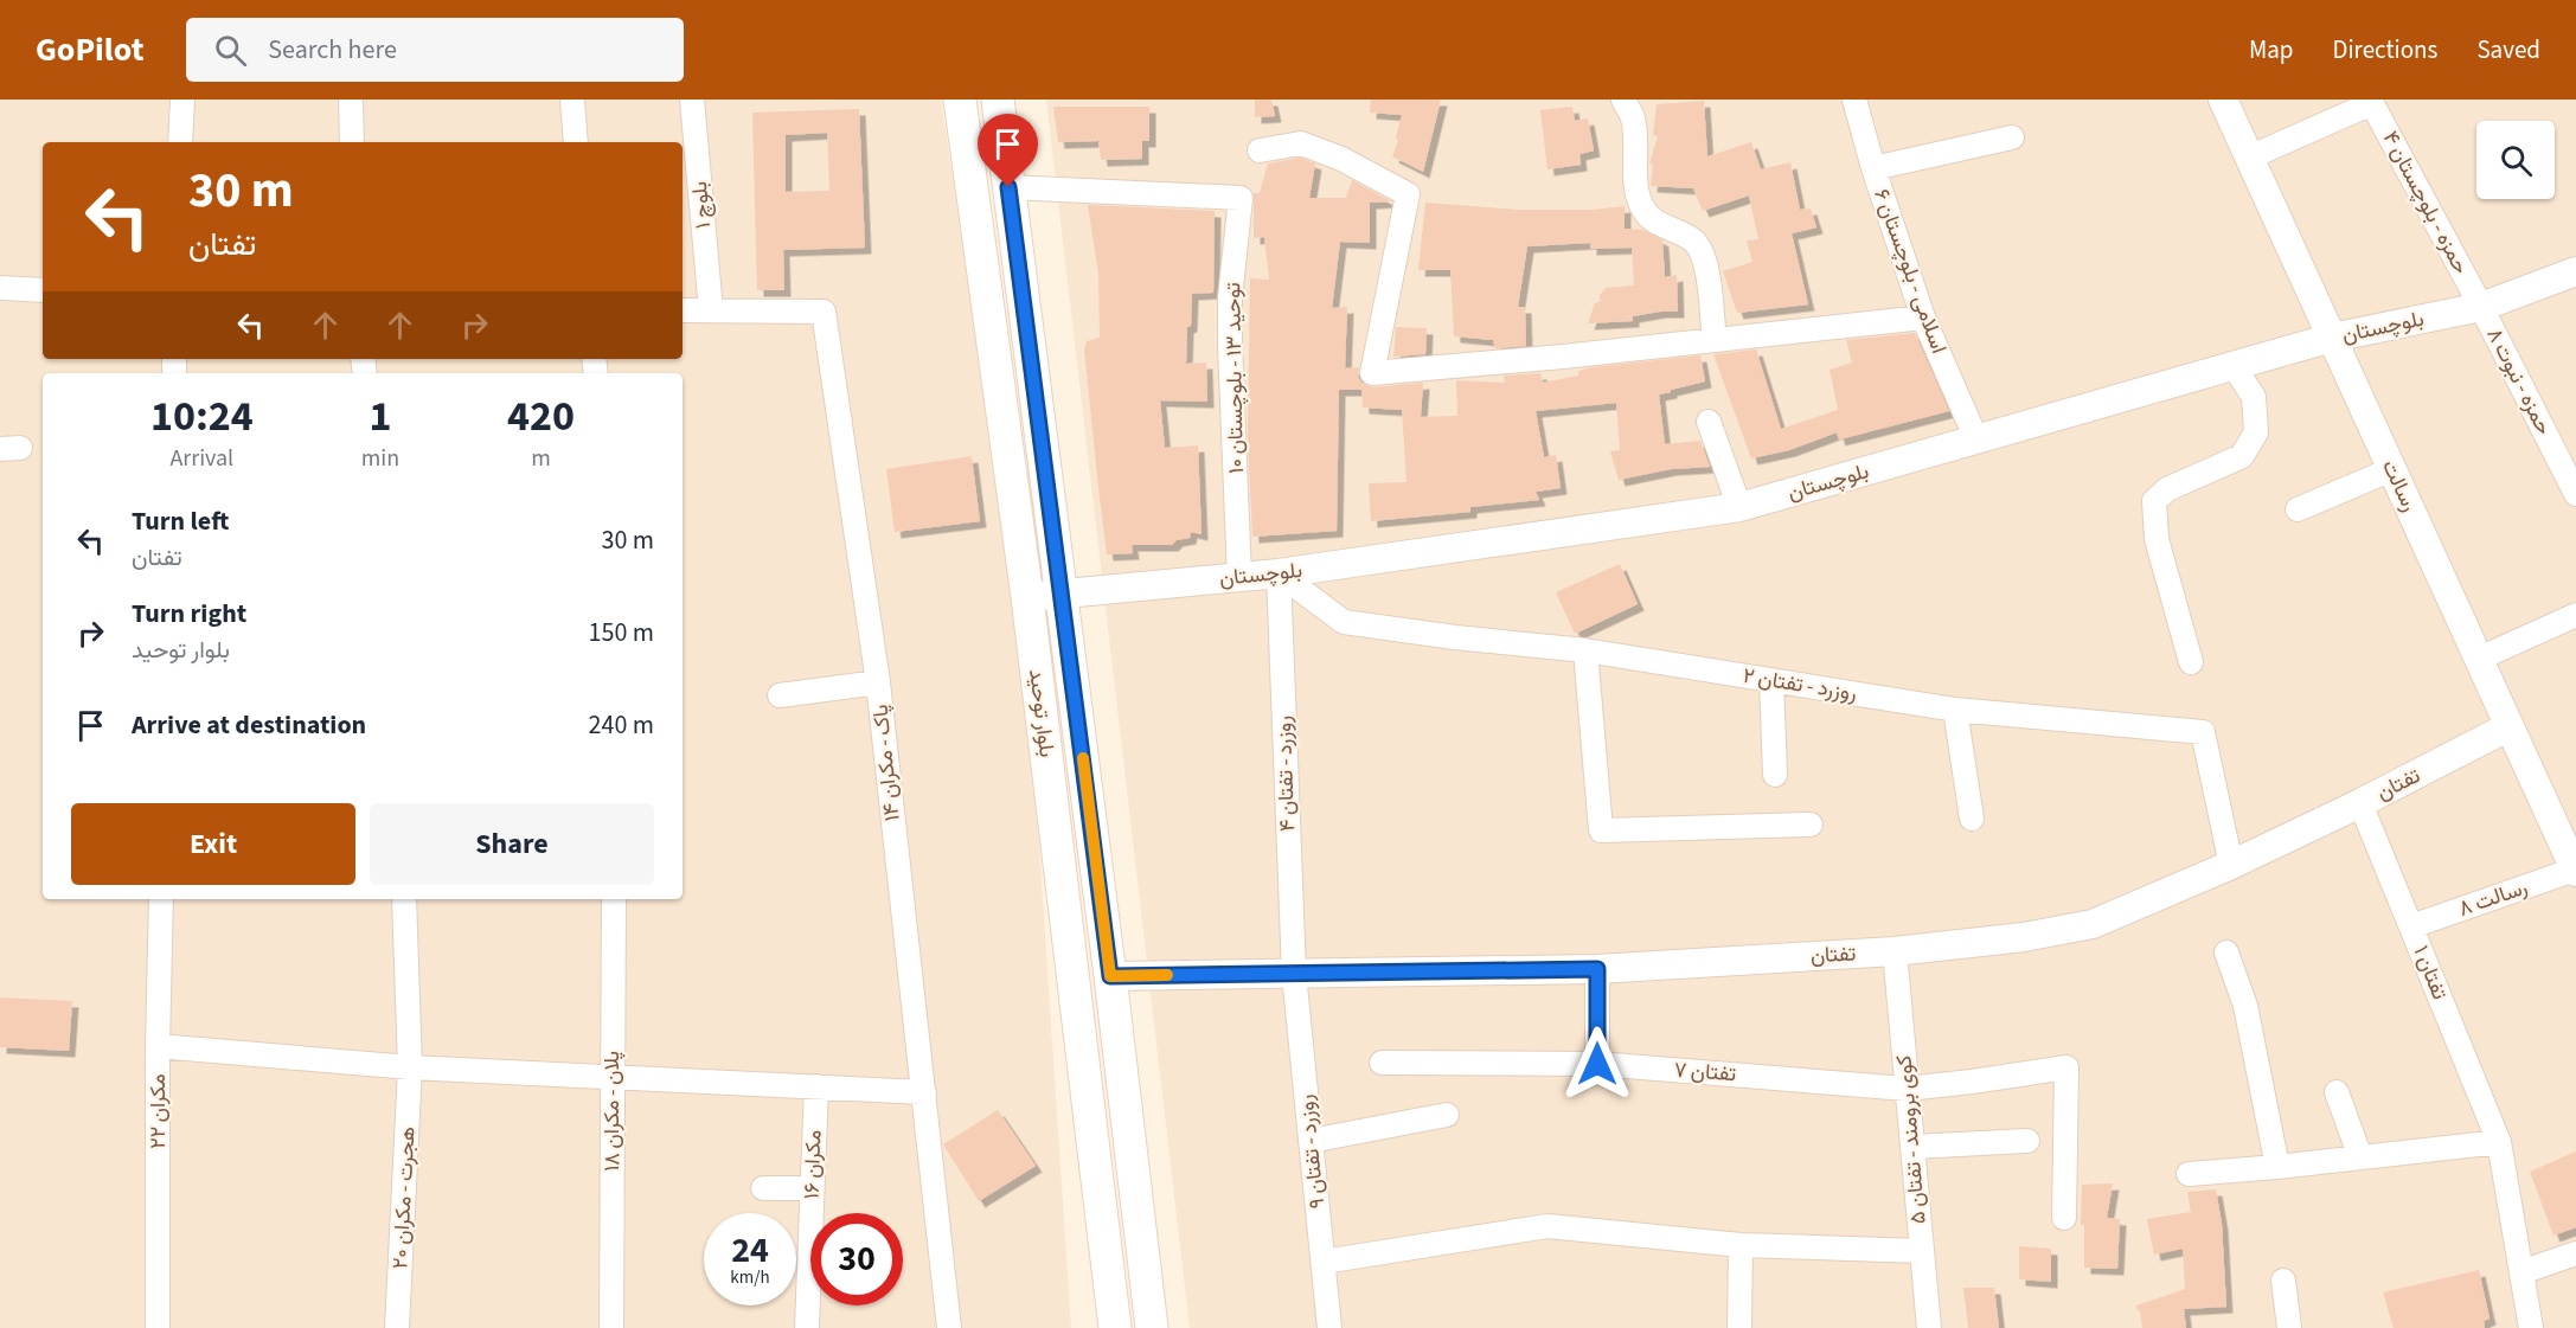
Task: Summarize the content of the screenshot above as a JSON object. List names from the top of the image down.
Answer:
{
  "streets": {
    "main road": ["بلوار توحید"],
    "street": [
      "حمزه - بلوچستان ۴",
      "بلوچ ۱",
      "اسلامی - بلوچستان ۶",
      "بلوچستان",
      "توحید ۱۳ - بلوچستان ۱۰",
      "حمزه - نبوت ۸",
      "رسالت",
      "روزرد - تفتان ۲",
      "پاک - مکران ۱۴",
      "روزرد - تفتان ۴",
      "تفتان",
      "رسالت ۸",
      "تفتان ۱",
      "تفتان ۷",
      "مکران ۲۲",
      "پلان - مکران ۱۸",
      "کوی برومند - تفتان ۵",
      "روزرد - تفتان ۹",
      "مکران ۱۶",
      "هجرت - مکران ۲۰"
    ]
  },
  "crossings": [
    ["حمزه - بلوچستان ۴", "بلوچستان"],
    ["حمزه - بلوچستان ۴", "حمزه - نبوت ۸"],
    ["بلوچ ۱", "پاک - مکران ۱۴"],
    ["اسلامی - بلوچستان ۶", "بلوچستان"],
    ["بلوچستان", "توحید ۱۳ - بلوچستان ۱۰"],
    ["بلوچستان", "حمزه - نبوت ۸"],
    ["بلوچستان", "رسالت"],
    ["بلوچستان", "روزرد - تفتان ۲"],
    ["بلوچستان", "بلوار توحید"],
    ["بلوچستان", "روزرد - تفتان ۴"],
    ["توحید ۱۳ - بلوچستان ۱۰", "بلوار توحید"],
    ["رسالت", "تفتان"],
    ["رسالت", "رسالت ۸"],
    ["روزرد - تفتان ۲", "روزرد - تفتان ۴"],
    ["روزرد - تفتان ۲", "تفتان"],
    ["بلوار توحید", "تفتان"],
    ["روزرد - تفتان ۴", "تفتان"],
    ["روزرد - تفتان ۴", "روزرد - تفتان ۹"],
    ["تفتان", "تفتان ۱"],
    ["تفتان", "کوی برومند - تفتان ۵"],
    ["تفتان", "روزرد - تفتان ۹"],
    ["رسالت ۸", "تفتان ۱"],
    ["تفتان ۷", "کوی برومند - تفتان ۵"]
  ],
  "page": {
    "header": "GoPilot",
    "search": "Search here",
    "nav": ["Map", "Directions", "Saved"],
    "turn": ["30 m", "تفتان"],
    "eta": [
      "10:24",
      "Arrival",
      "1",
      "min",
      "420",
      "m"
    ],
    "list": [
      {
        "name": "Turn left",
        "note": "تفتان",
        "value": "30 m"
      },
      {
        "name": "Turn right",
        "note": "بلوار توحید",
        "value": "150 m"
      },
      {
        "name": "Arrive at destination",
        "value": "240 m"
      }
    ],
    "buttons": ["Exit", "Share"],
    "speed": "24 km/h",
    "limit": "30"
  }
}
